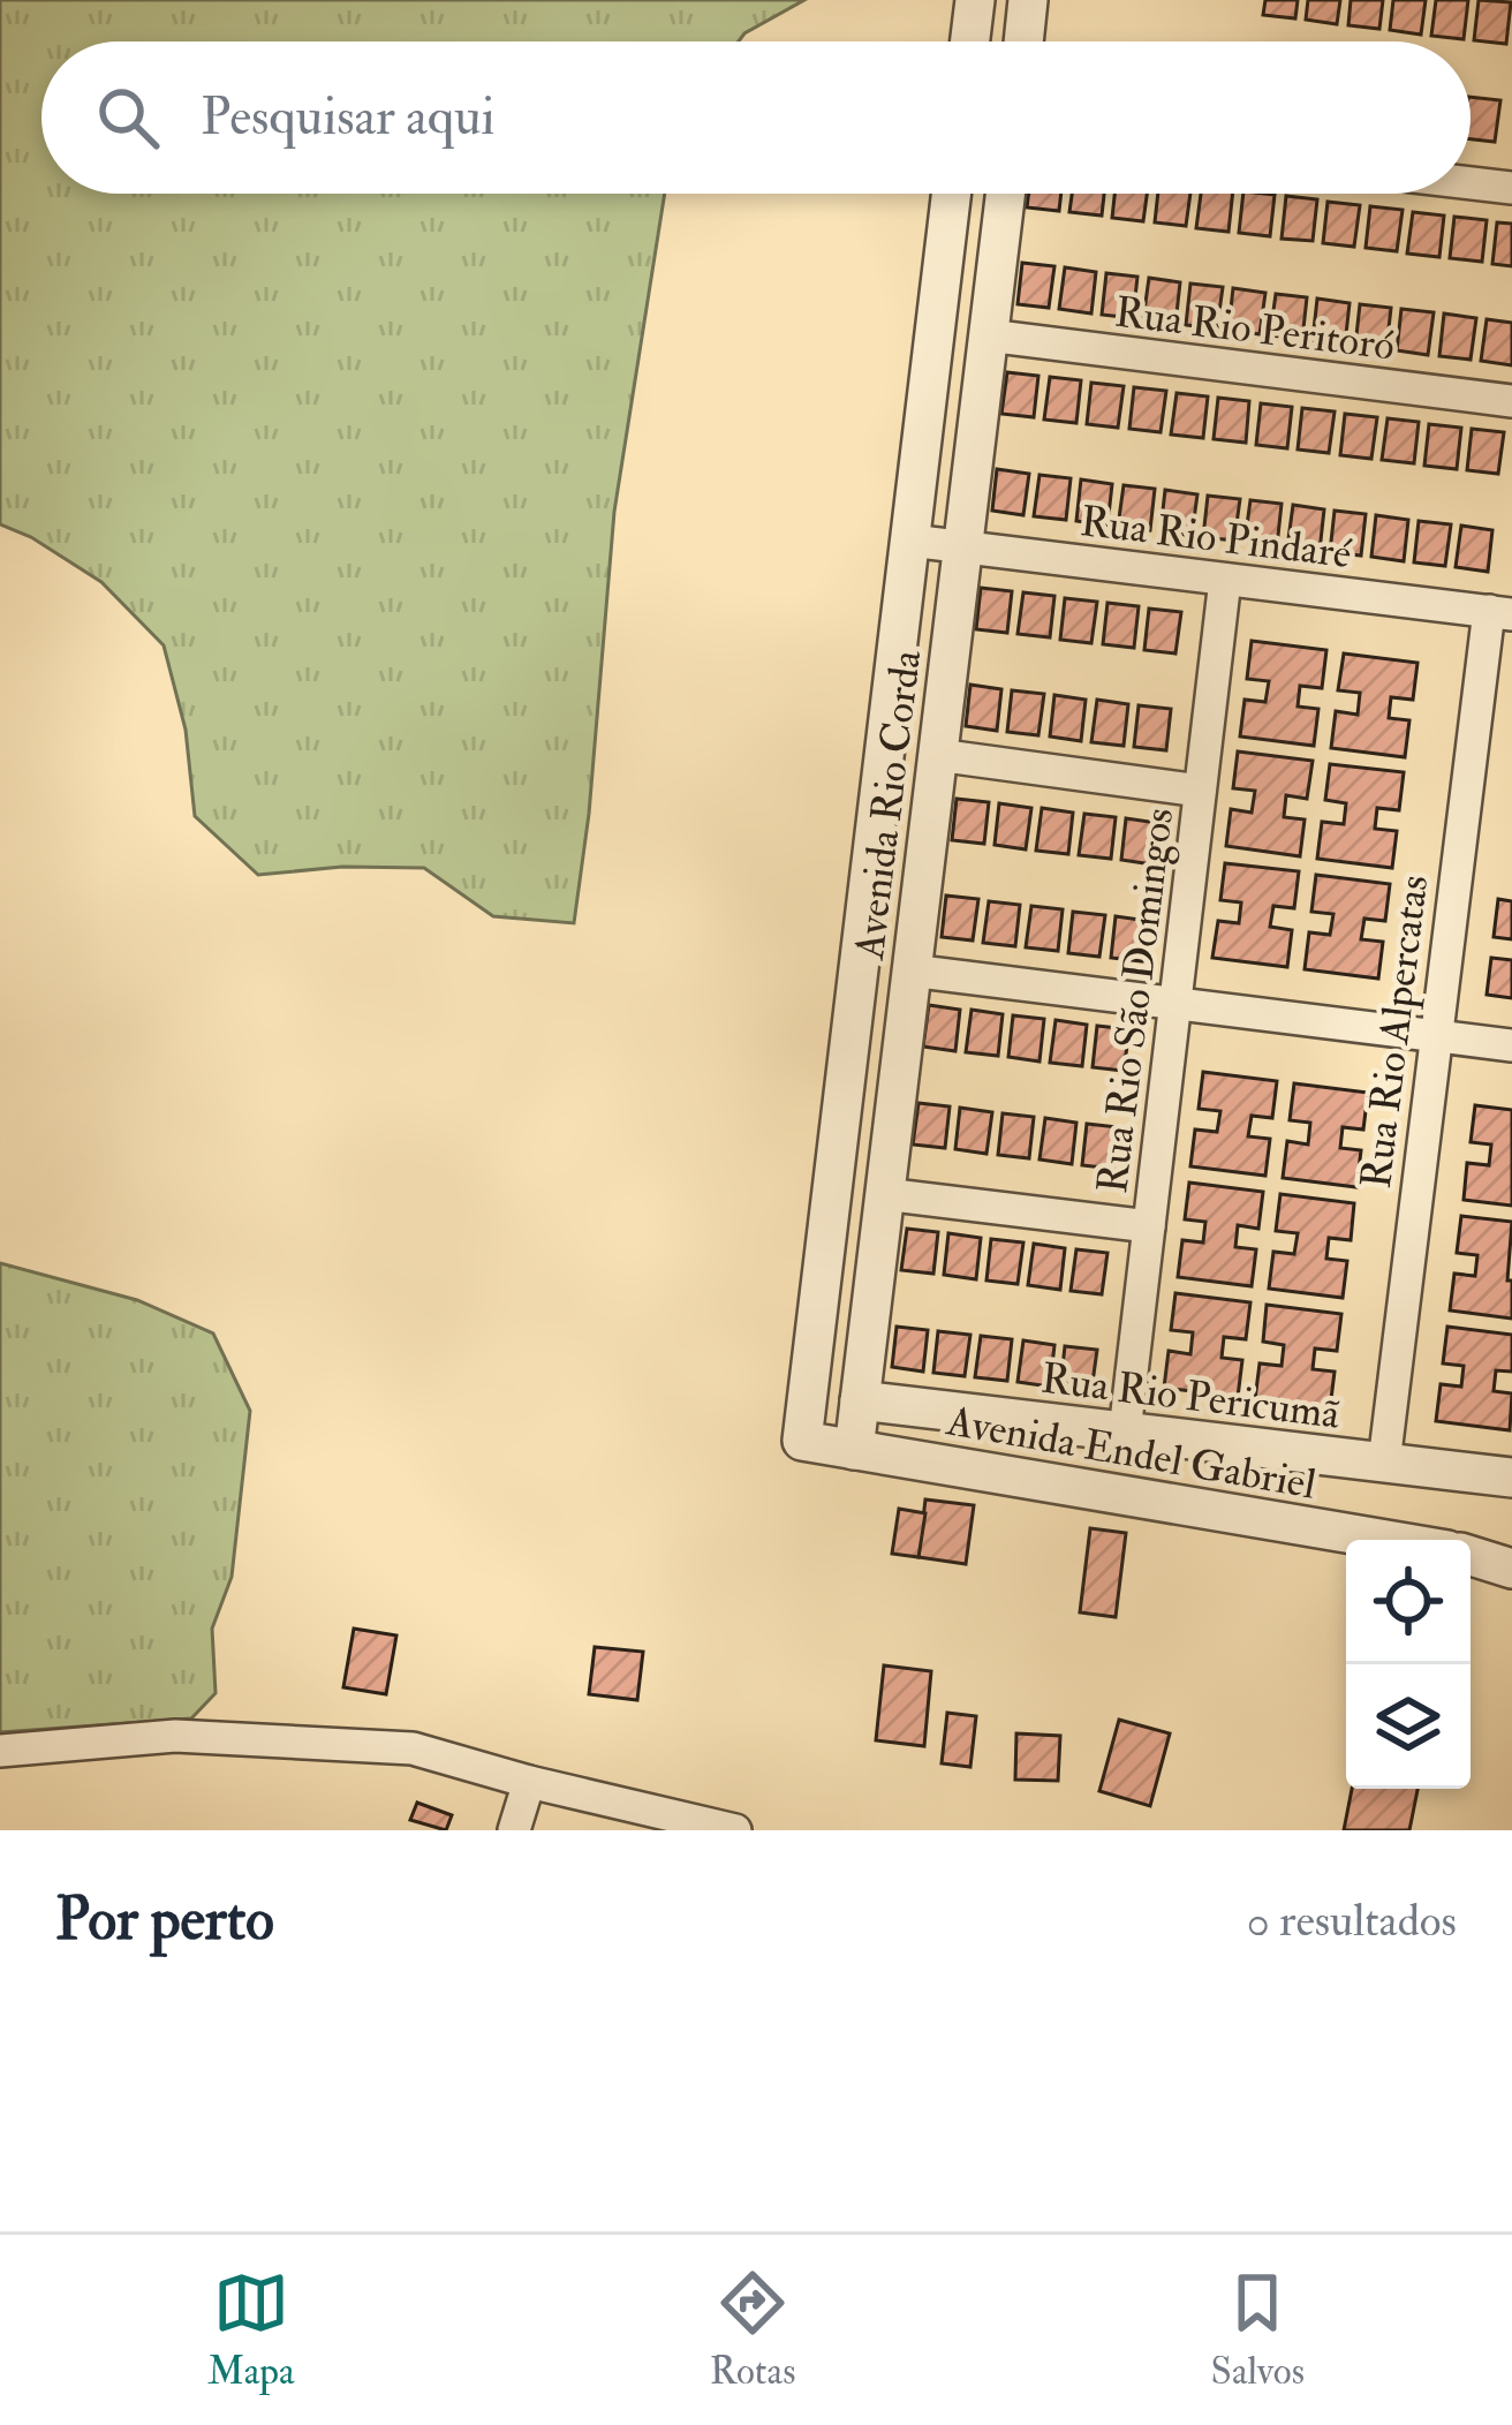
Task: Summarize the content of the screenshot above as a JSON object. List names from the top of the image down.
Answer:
{
  "streets": {
    "street": [
      "Rua Rio Peritoró",
      "Rua Rio Pindaré",
      "Avenida Rio Corda",
      "Rua Rio São Domingos",
      "Rua Rio Alpercatas",
      "Rua Rio Pericumã",
      "Avenida Endel Gabriel"
    ]
  },
  "crossings": [
    ["Rua Rio Peritoró", "Avenida Rio Corda"],
    ["Rua Rio Pindaré", "Avenida Rio Corda"],
    ["Rua Rio Pindaré", "Rua Rio São Domingos"],
    ["Rua Rio Pindaré", "Rua Rio Alpercatas"],
    ["Avenida Rio Corda", "Rua Rio Pericumã"],
    ["Avenida Rio Corda", "Avenida Endel Gabriel"],
    ["Rua Rio São Domingos", "Rua Rio Pericumã"],
    ["Rua Rio Alpercatas", "Rua Rio Pericumã"]
  ],
  "page": {
    "search": "Pesquisar aqui",
    "heading": ["Por perto", "0 resultados"],
    "nav": ["Mapa", "Rotas", "Salvos"]
  }
}
